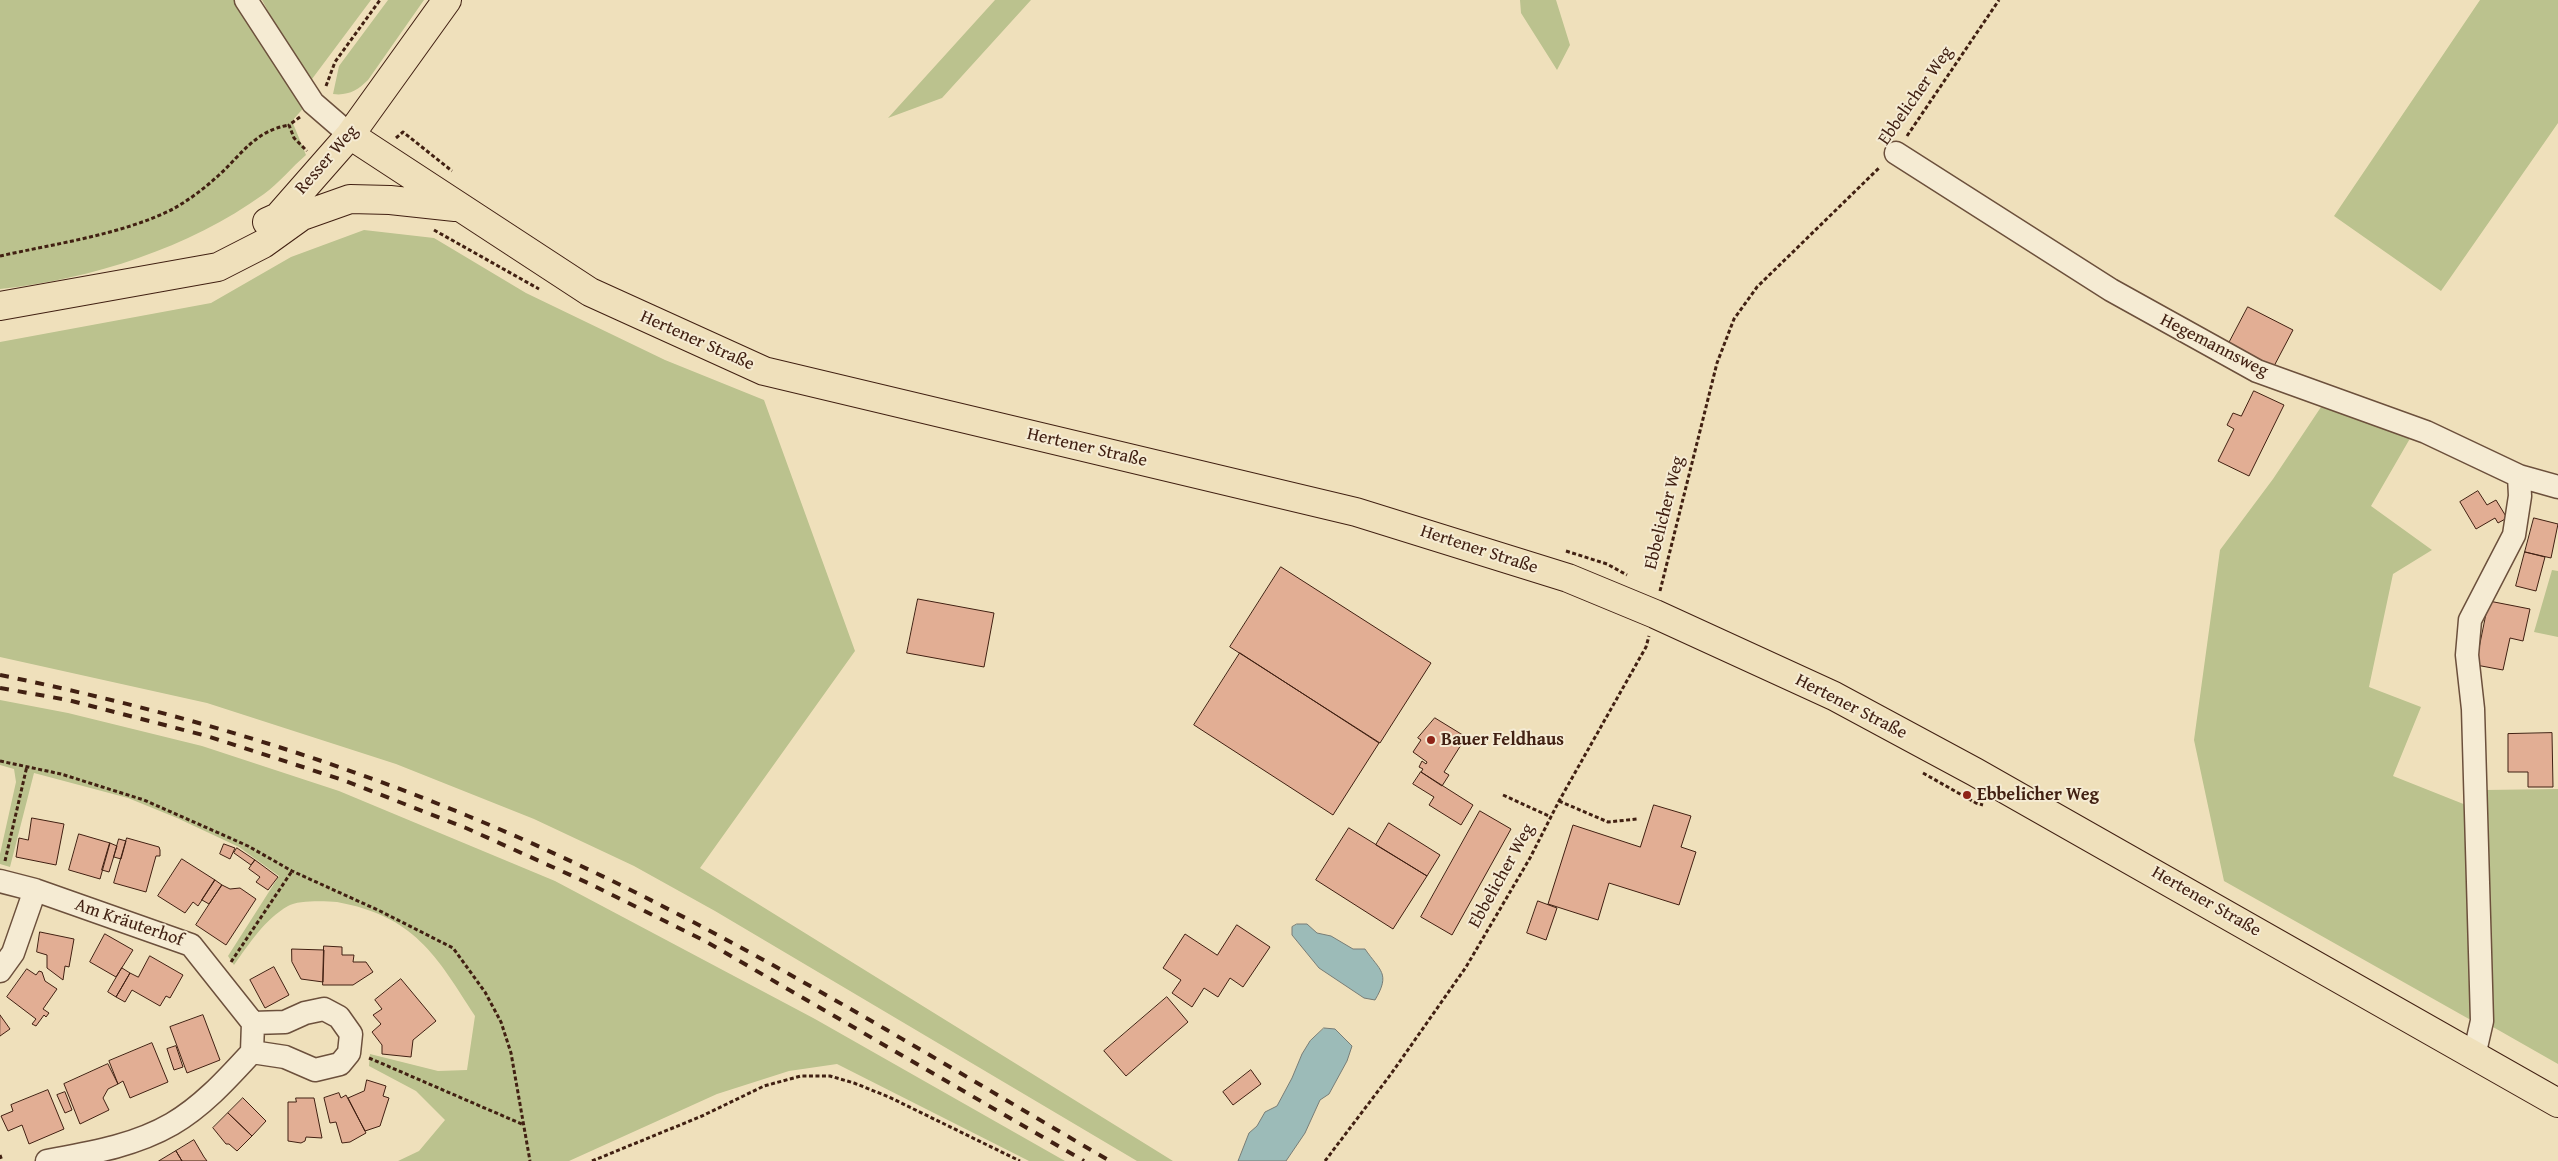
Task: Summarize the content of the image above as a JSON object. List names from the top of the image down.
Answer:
{
  "streets": {
    "main road": ["Resser Weg", "Hertener Straße"],
    "street": ["Hegemannsweg", "Am Kräuterhof"],
    "path": ["Ebbelicher Weg"]
  },
  "crossings": [
    ["Ebbelicher Weg", "Hertener Straße"],
    ["Ebbelicher Weg", "Hegemannsweg"],
    ["Resser Weg", "Hertener Straße"]
  ],
  "places": ["Bauer Feldhaus", "Ebbelicher Weg"]
}
